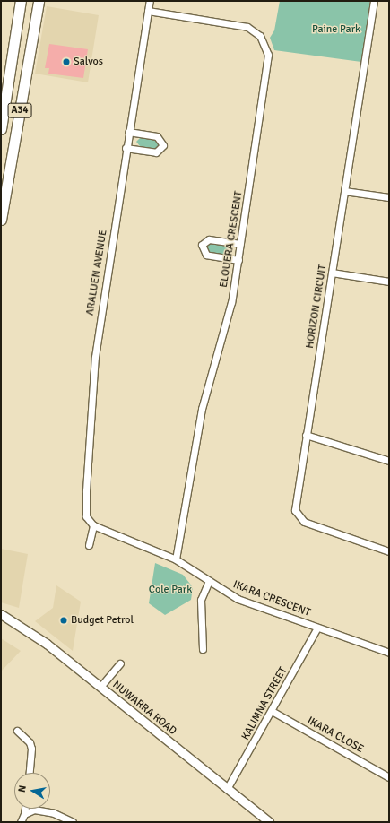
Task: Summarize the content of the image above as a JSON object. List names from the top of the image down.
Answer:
{
  "streets": {
    "highway": ["A34"],
    "main road": ["NUWARRA ROAD"],
    "street": [
      "ELOUERA CRESCENT",
      "ARALUEN AVENUE",
      "HORIZON CIRCUIT",
      "IKARA CRESCENT",
      "KALIMNA STREET",
      "IKARA CLOSE"
    ]
  },
  "crossings": [
    ["ELOUERA CRESCENT", "ARALUEN AVENUE"],
    ["ELOUERA CRESCENT", "IKARA CRESCENT"],
    ["ARALUEN AVENUE", "IKARA CRESCENT"],
    ["IKARA CRESCENT", "KALIMNA STREET"],
    ["KALIMNA STREET", "NUWARRA ROAD"],
    ["KALIMNA STREET", "IKARA CLOSE"]
  ],
  "parks": ["Paine Park", "Cole Park"],
  "places": ["Salvos", "Budget Petrol"],
  "north": "left"
}
